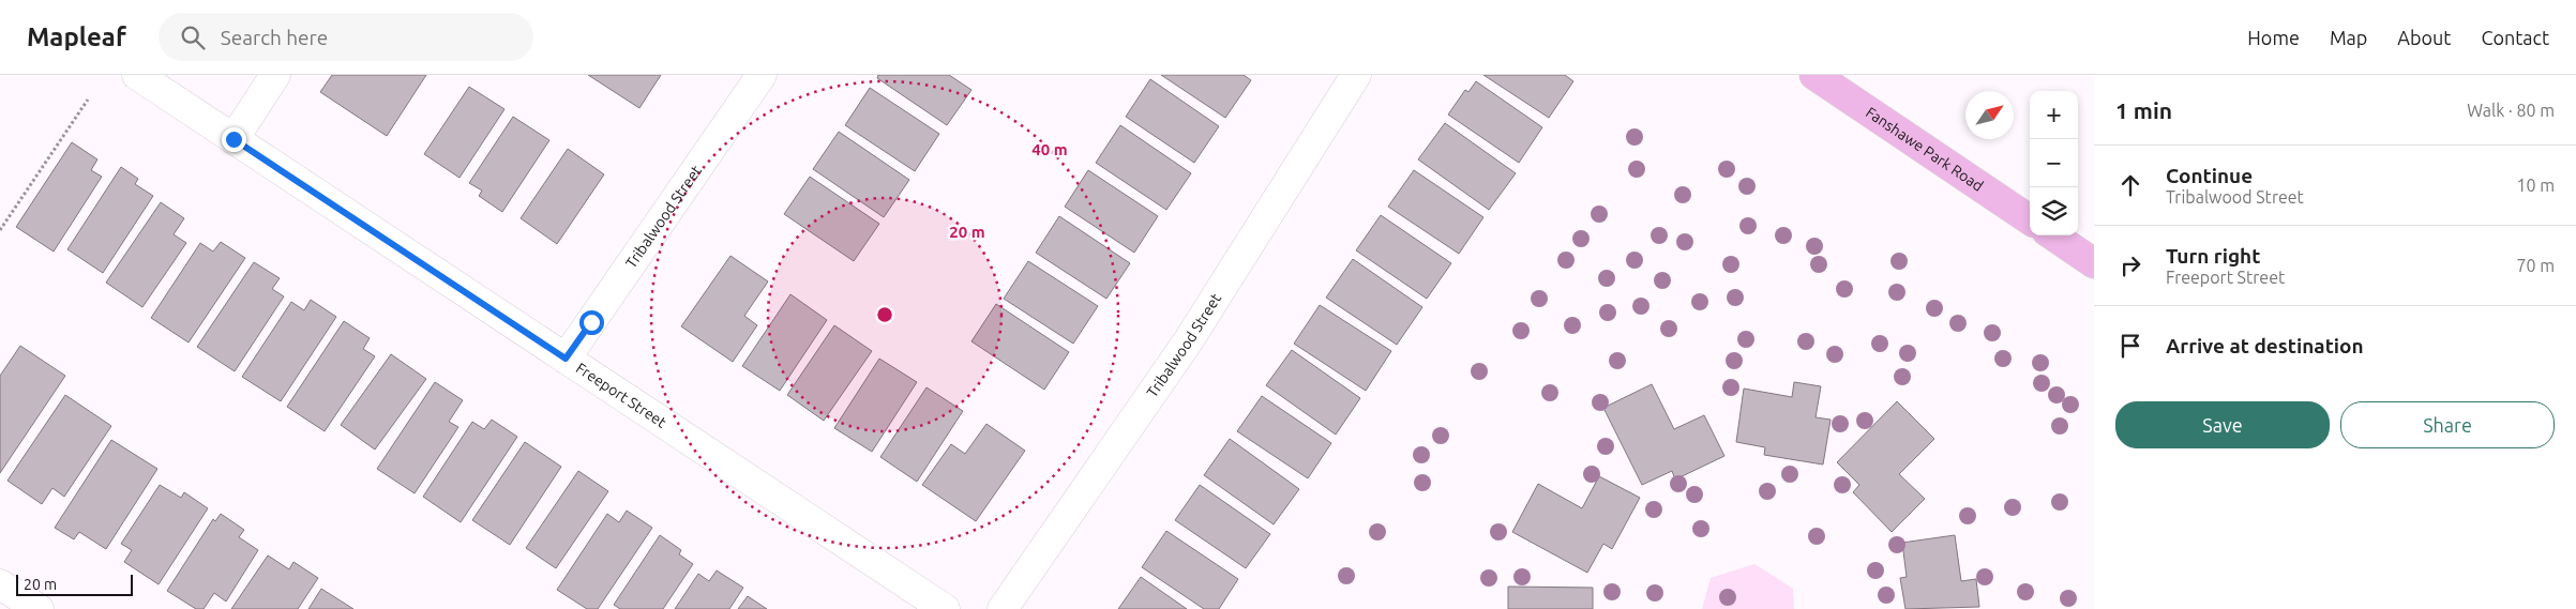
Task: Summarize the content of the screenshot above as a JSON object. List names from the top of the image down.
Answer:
{
  "streets": {
    "main road": ["Fanshawe Park Road"],
    "street": ["Tribalwood Street", "Freeport Street"]
  },
  "crossings": [
    ["Tribalwood Street", "Freeport Street"]
  ],
  "scale_bar": "20 m",
  "north": "top right",
  "page": {
    "header": "Mapleaf",
    "search": "Search here",
    "nav": [
      "Home",
      "Map",
      "About",
      "Contact"
    ],
    "heading": ["1 min", "Walk · 80 m"],
    "map_buttons": ["+", "−"],
    "list": [
      ["Continue", "Tribalwood Street", "10 m"],
      ["Turn right", "Freeport Street", "70 m"],
      "Arrive at destination"
    ],
    "buttons": ["Save", "Share"],
    "scale": "20 m"
  },
  "rings": ["40 m", "20 m"]
}
